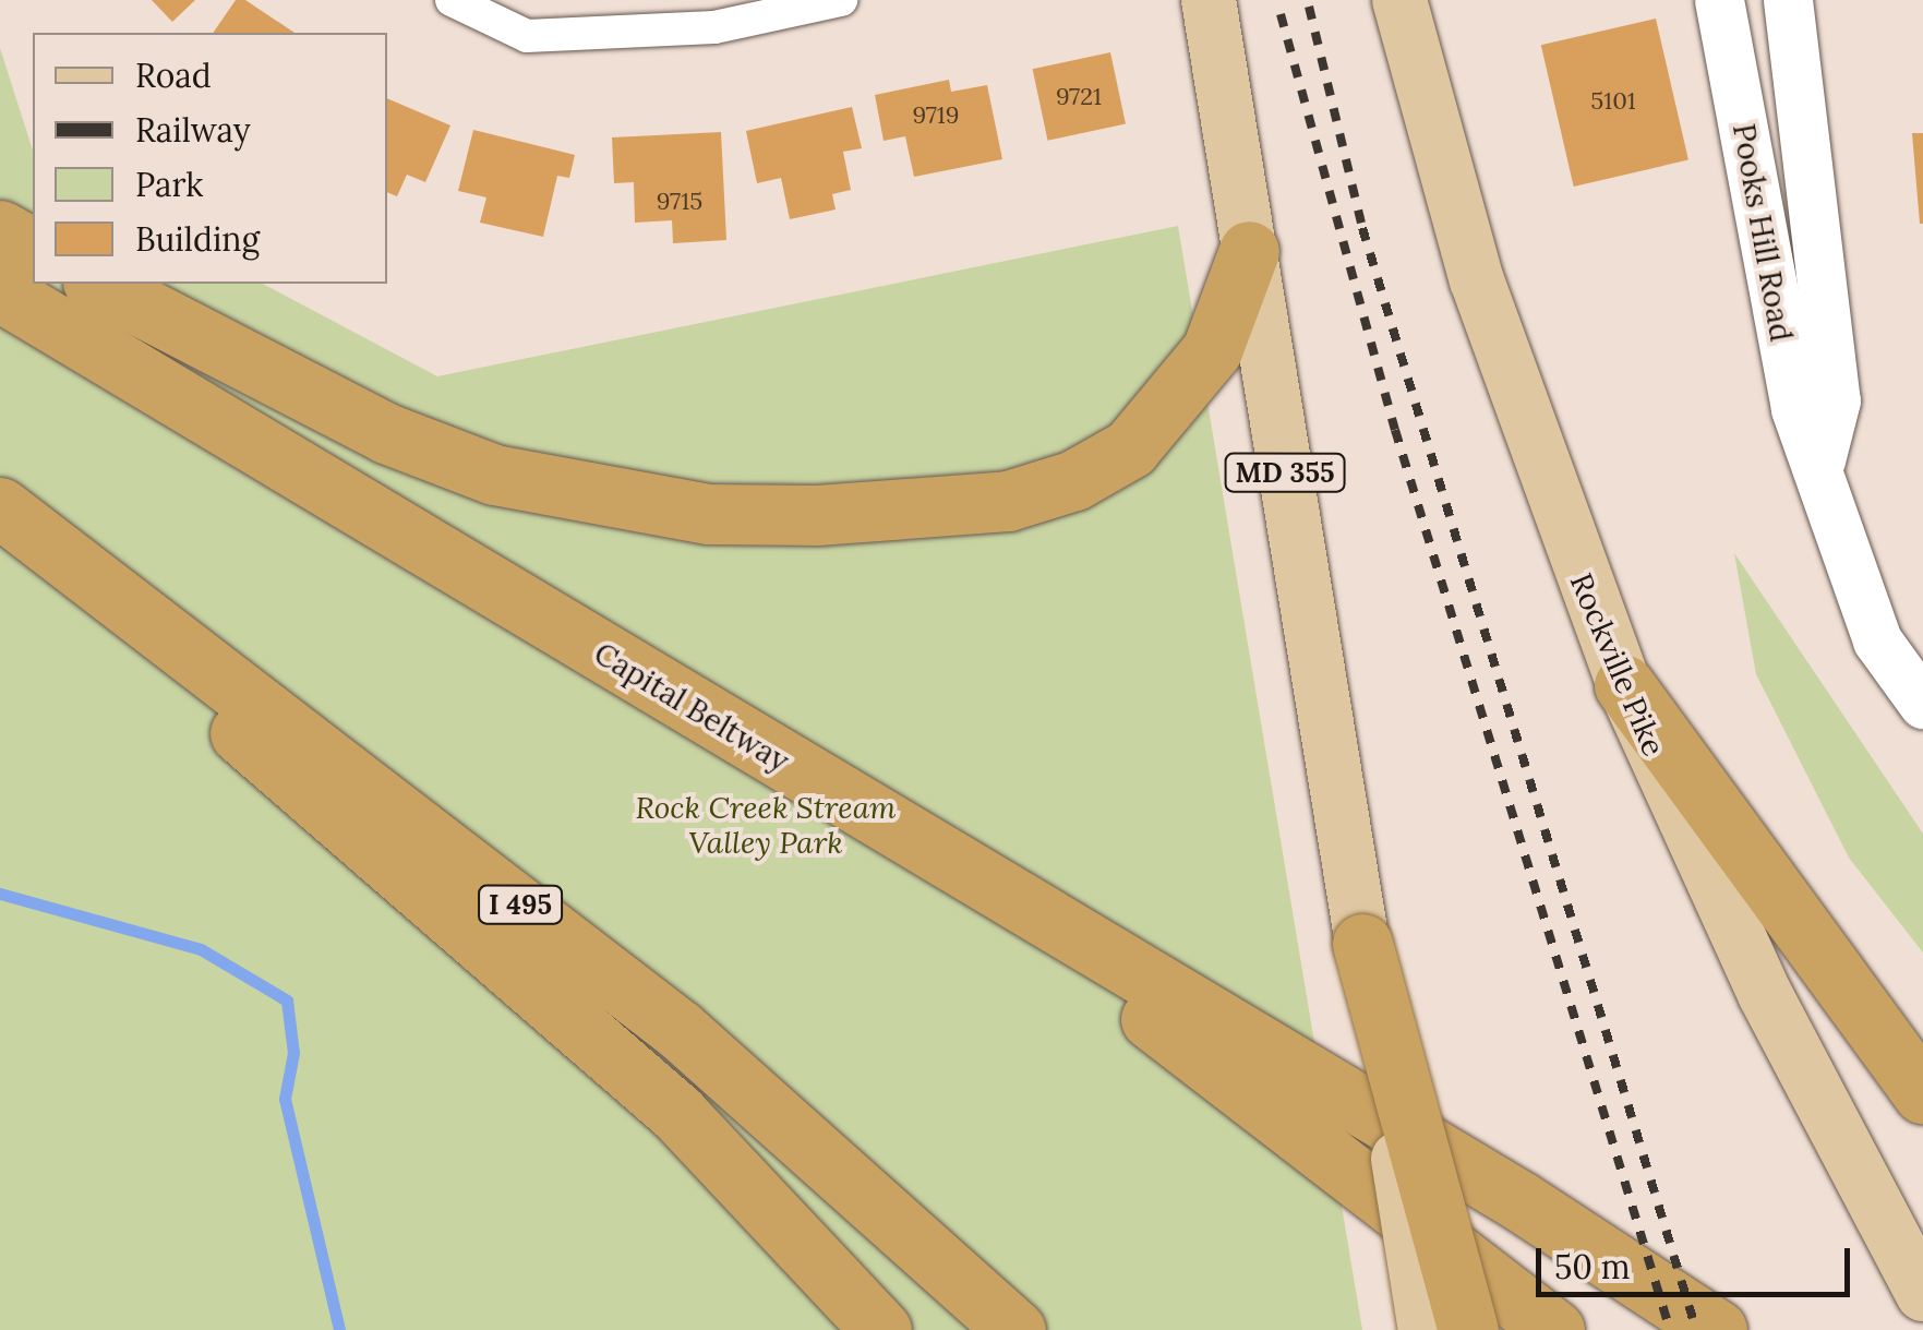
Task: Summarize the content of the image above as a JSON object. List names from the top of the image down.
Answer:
{
  "streets": {
    "highway": ["Capital Beltway", "I 495"],
    "main road": ["MD 355", "Rockville Pike"],
    "street": ["Pooks Hill Road"]
  },
  "parks": ["Rock Creek Stream Valley Park"],
  "house_numbers": [
    "9721",
    "5101",
    "9719",
    "9715"
  ],
  "legend": [
    "Road",
    "Railway",
    "Park",
    "Building"
  ],
  "scale_bar": "50 m"
}
